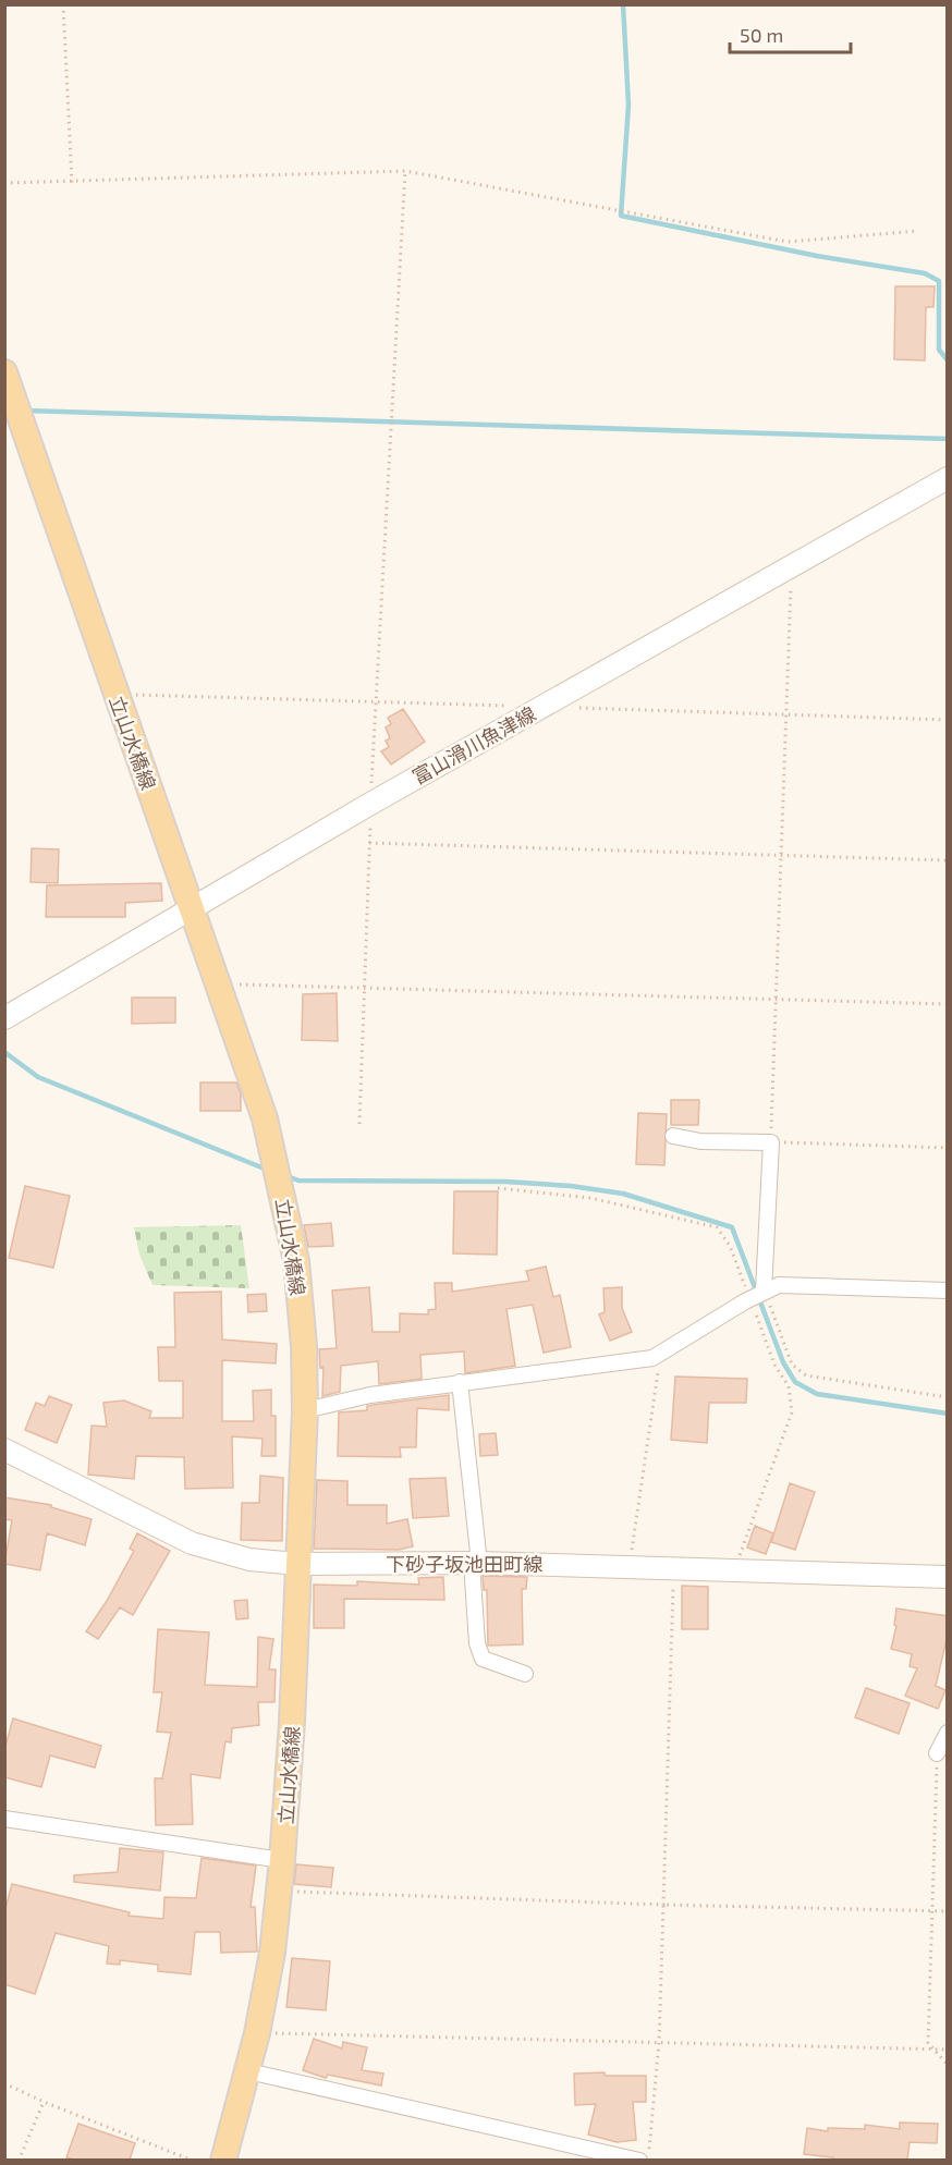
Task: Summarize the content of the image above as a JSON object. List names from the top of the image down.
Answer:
{
  "streets": {
    "main road": ["立山水橋線", "富山滑川魚津線", "下砂子坂池田町線"]
  },
  "crossings": [
    ["立山水橋線", "富山滑川魚津線"],
    ["立山水橋線", "下砂子坂池田町線"]
  ],
  "scale_bar": "50 m"
}
